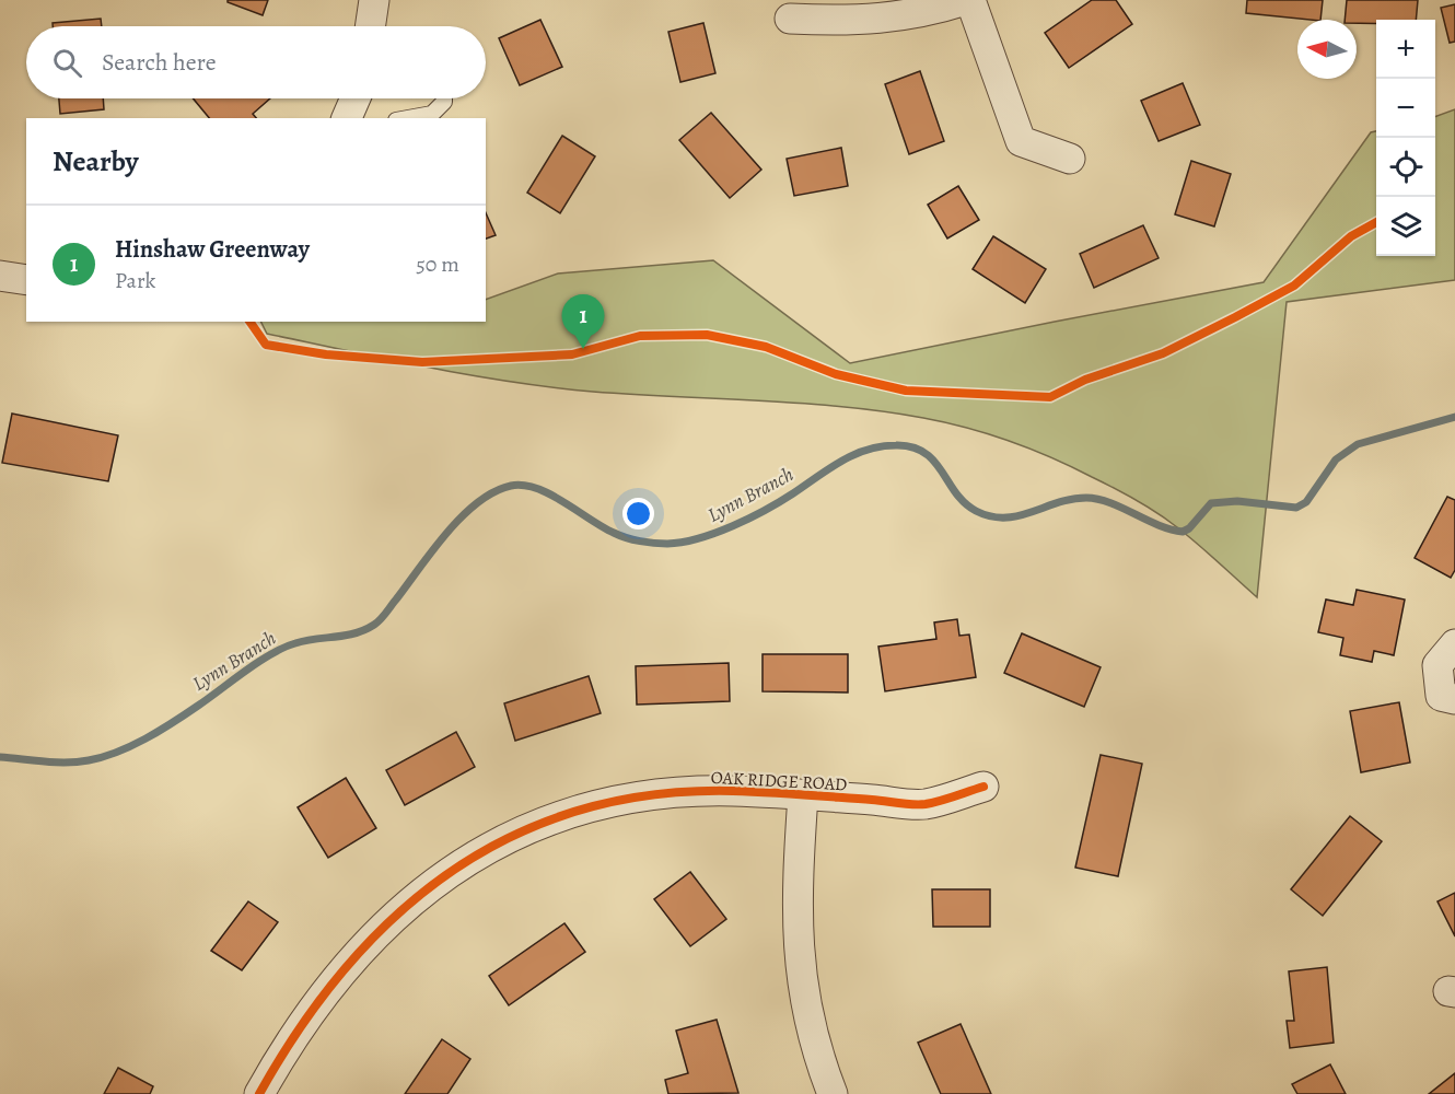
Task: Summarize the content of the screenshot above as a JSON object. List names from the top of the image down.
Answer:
{
  "streets": {
    "street": ["OAK RIDGE ROAD"]
  },
  "water": ["Lynn Branch"],
  "north": "left",
  "page": {
    "map_buttons": ["+", "−"],
    "search": "Search here",
    "heading": "Nearby",
    "list": [
      {
        "mark": "1",
        "name": "Hinshaw Greenway",
        "note": "Park",
        "value": "50 m"
      }
    ],
    "pins": "1"
  }
}
